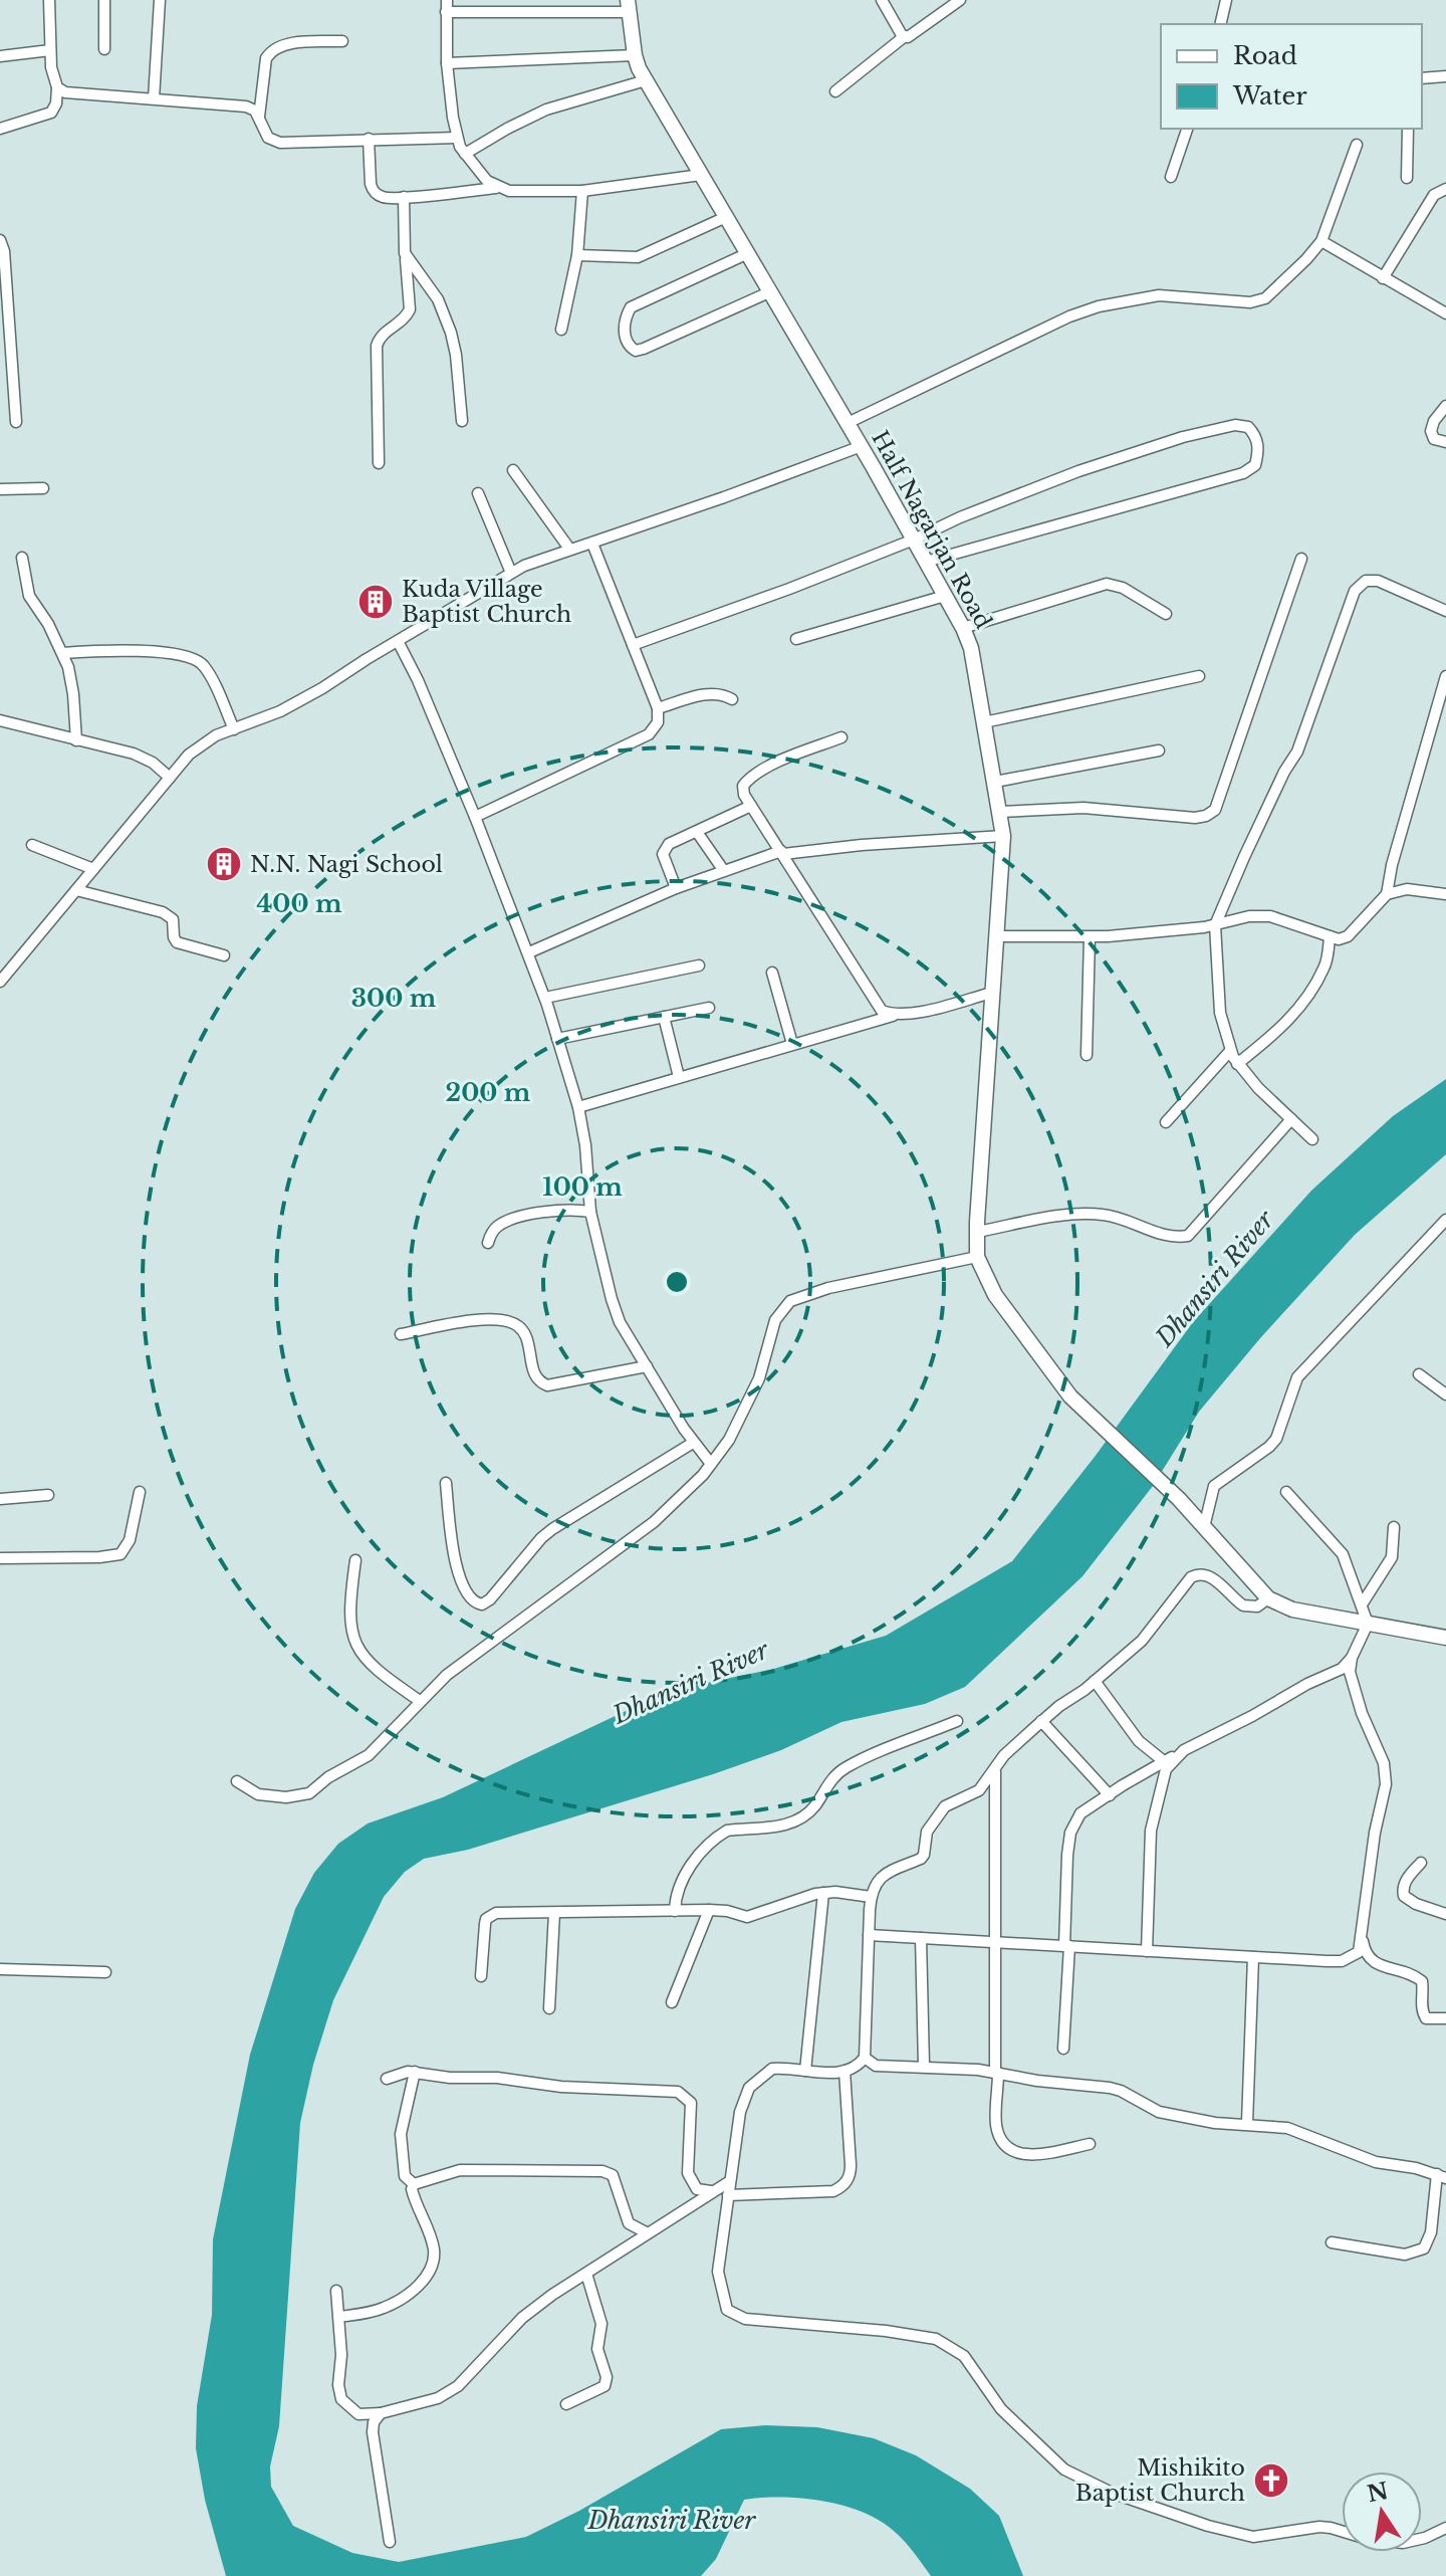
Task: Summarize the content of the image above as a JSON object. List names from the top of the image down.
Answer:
{
  "streets": {
    "main road": ["Half Nagarjan Road"]
  },
  "water": ["Dhansiri River"],
  "places": {
    "building": ["Kuda Village Baptist Church", "N.N. Nagi School"],
    "church": ["Mishikito Baptist Church"]
  },
  "legend": ["Road", "Water"],
  "north": "top",
  "rings": [
    "400 m",
    "300 m",
    "200 m",
    "100 m"
  ]
}
